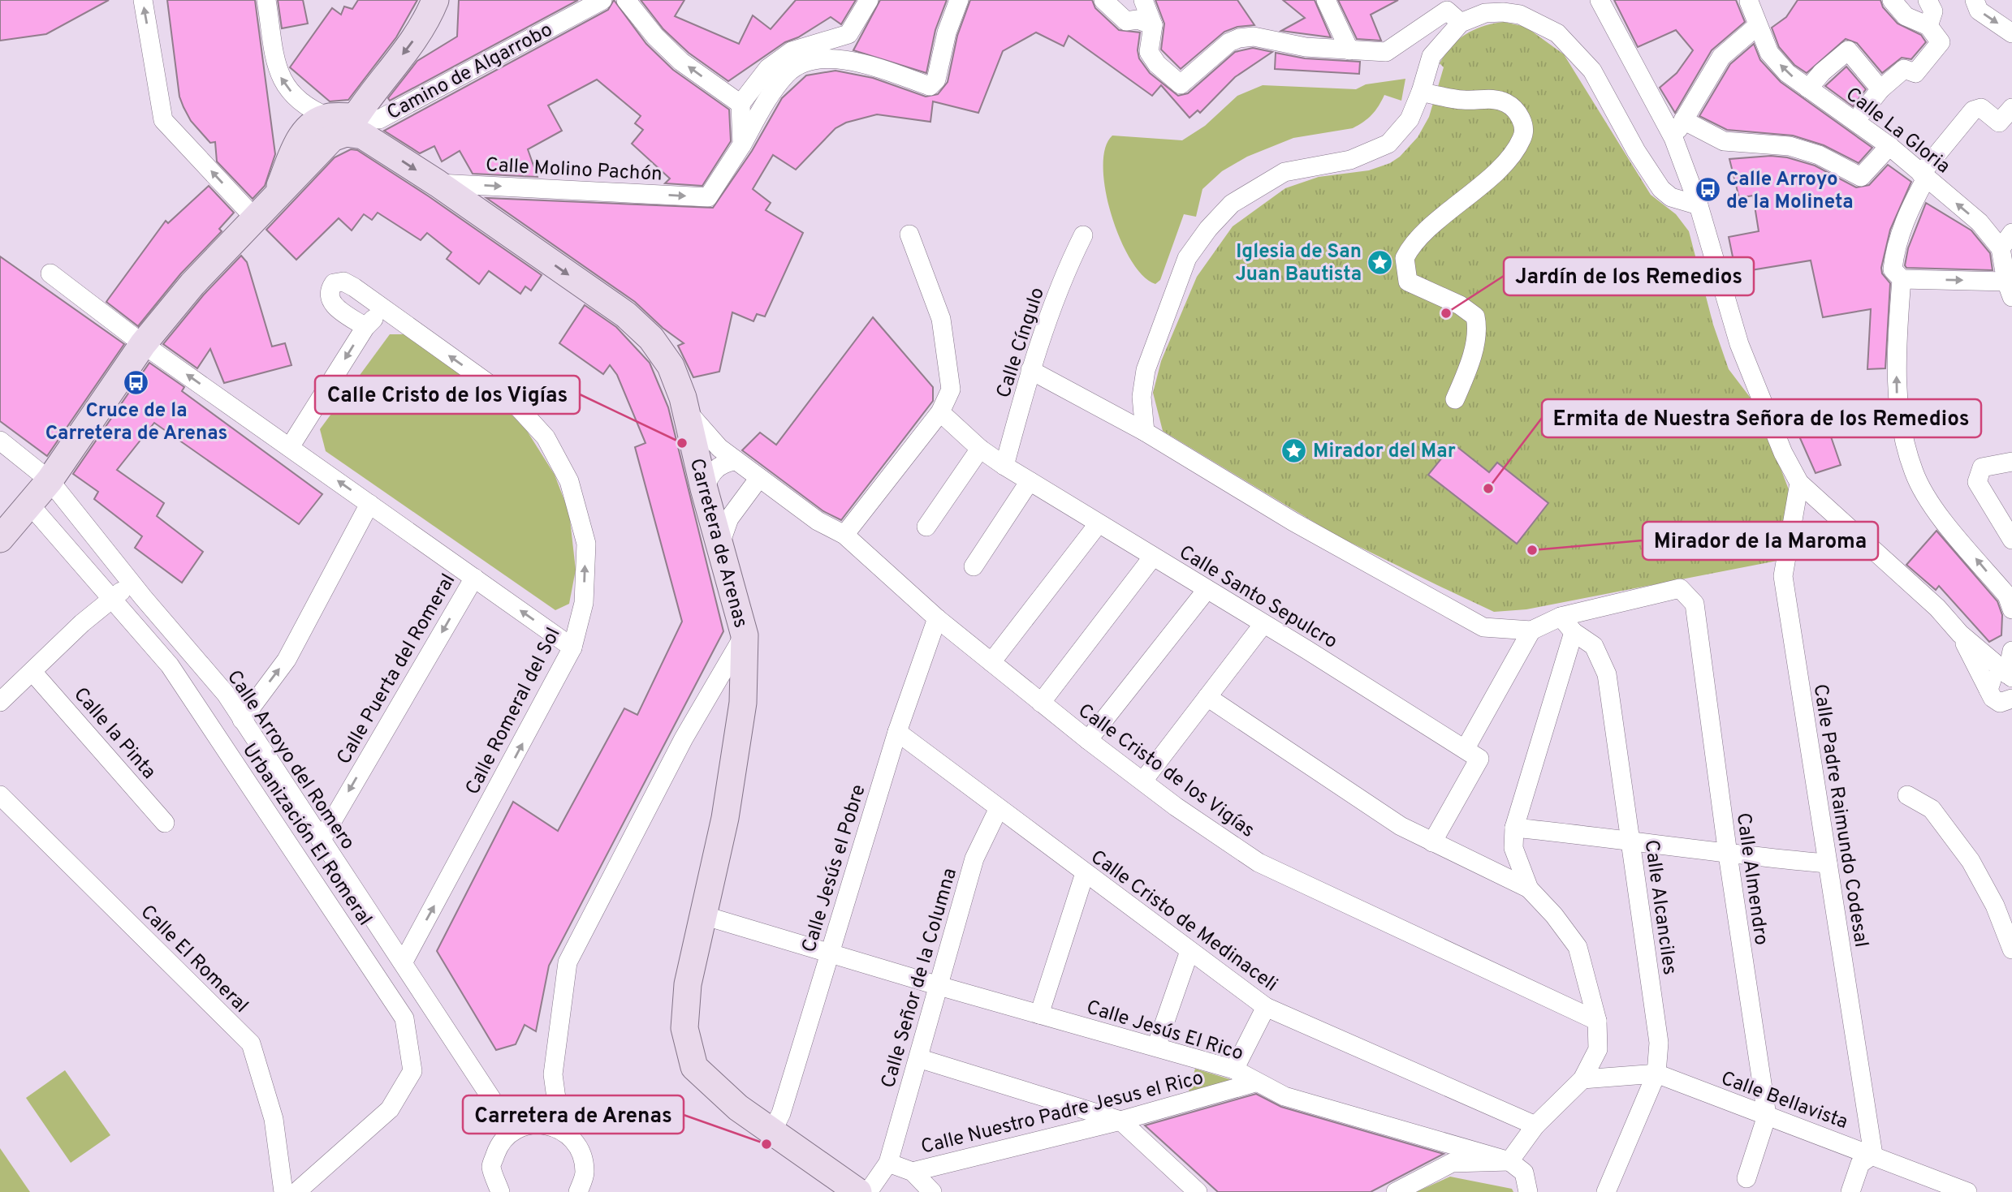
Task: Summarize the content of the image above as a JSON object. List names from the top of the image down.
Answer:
{
  "streets": {
    "street": [
      "Camino de Algarrobo",
      "Calle La Gloria",
      "Calle Molino Pachón",
      "Calle Cíngulo",
      "Carretera de Arenas",
      "Calle Santo Sepulcro",
      "Calle Puerta del Romeral",
      "Calle Romeral del Sol",
      "Calle la Pinta",
      "Calle Arroyo del Romero",
      "Calle Cristo de los Vigías",
      "Calle Padre Raimundo Codesal",
      "Urbanización El Romeral",
      "Calle Jesús el Pobre",
      "Calle Almendro",
      "Calle Alcanciles",
      "Calle Cristo de Medinaceli",
      "Calle El Romeral",
      "Calle Señor de la Columna",
      "Calle Jesús El Rico",
      "Calle Bellavista",
      "Calle Nuestro Padre Jesus el Rico"
    ]
  },
  "crossings": [
    ["Camino de Algarrobo", "Carretera de Arenas"],
    ["Camino de Algarrobo", "Calle Arroyo del Romero"],
    ["Camino de Algarrobo", "Urbanización El Romeral"],
    ["Calle Molino Pachón", "Carretera de Arenas"],
    ["Calle Cíngulo", "Calle Santo Sepulcro"],
    ["Carretera de Arenas", "Calle Cristo de los Vigías"],
    ["Carretera de Arenas", "Calle Jesús el Pobre"],
    ["Carretera de Arenas", "Calle Jesús El Rico"],
    ["Calle Puerta del Romeral", "Calle Arroyo del Romero"],
    ["Calle Romeral del Sol", "Calle Arroyo del Romero"],
    ["Calle Cristo de los Vigías", "Calle Jesús el Pobre"],
    ["Calle Padre Raimundo Codesal", "Calle Bellavista"],
    ["Calle Jesús el Pobre", "Calle Cristo de Medinaceli"],
    ["Calle Jesús el Pobre", "Calle Jesús El Rico"],
    ["Calle Almendro", "Calle Alcanciles"],
    ["Calle Almendro", "Calle Bellavista"],
    ["Calle Alcanciles", "Calle Bellavista"],
    ["Calle Cristo de Medinaceli", "Calle Señor de la Columna"],
    ["Calle Señor de la Columna", "Calle Jesús El Rico"],
    ["Calle Jesús El Rico", "Calle Nuestro Padre Jesus el Rico"]
  ],
  "one_way": ["Calle Molino Pachón"],
  "places": {
    "bus stop": ["Calle Arroyo de la Molineta", "Cruce de la Carretera de Arenas"],
    "place": ["Iglesia de San Juan Bautista", "Mirador del Mar"],
    "other": [
      "Jardín de los Remedios",
      "Calle Cristo de los Vigías",
      "Ermita de Nuestra Señora de los Remedios",
      "Mirador de la Maroma",
      "Carretera de Arenas"
    ]
  }
}
